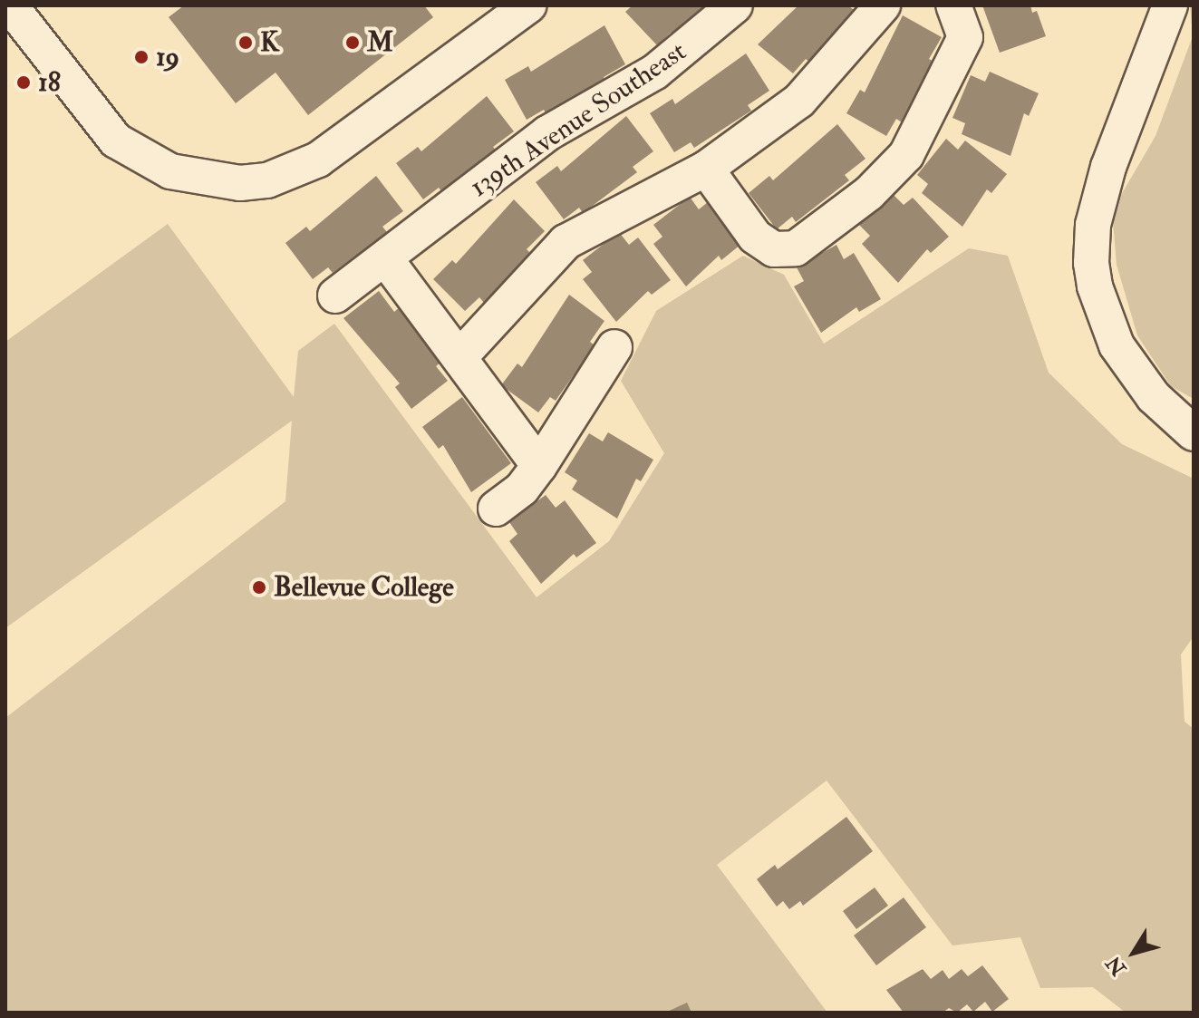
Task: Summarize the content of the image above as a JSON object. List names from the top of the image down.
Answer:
{
  "streets": {
    "street": ["139th Avenue Southeast"]
  },
  "places": [
    "K",
    "M",
    "19",
    "18",
    "Bellevue College"
  ],
  "north": "bottom left"
}
